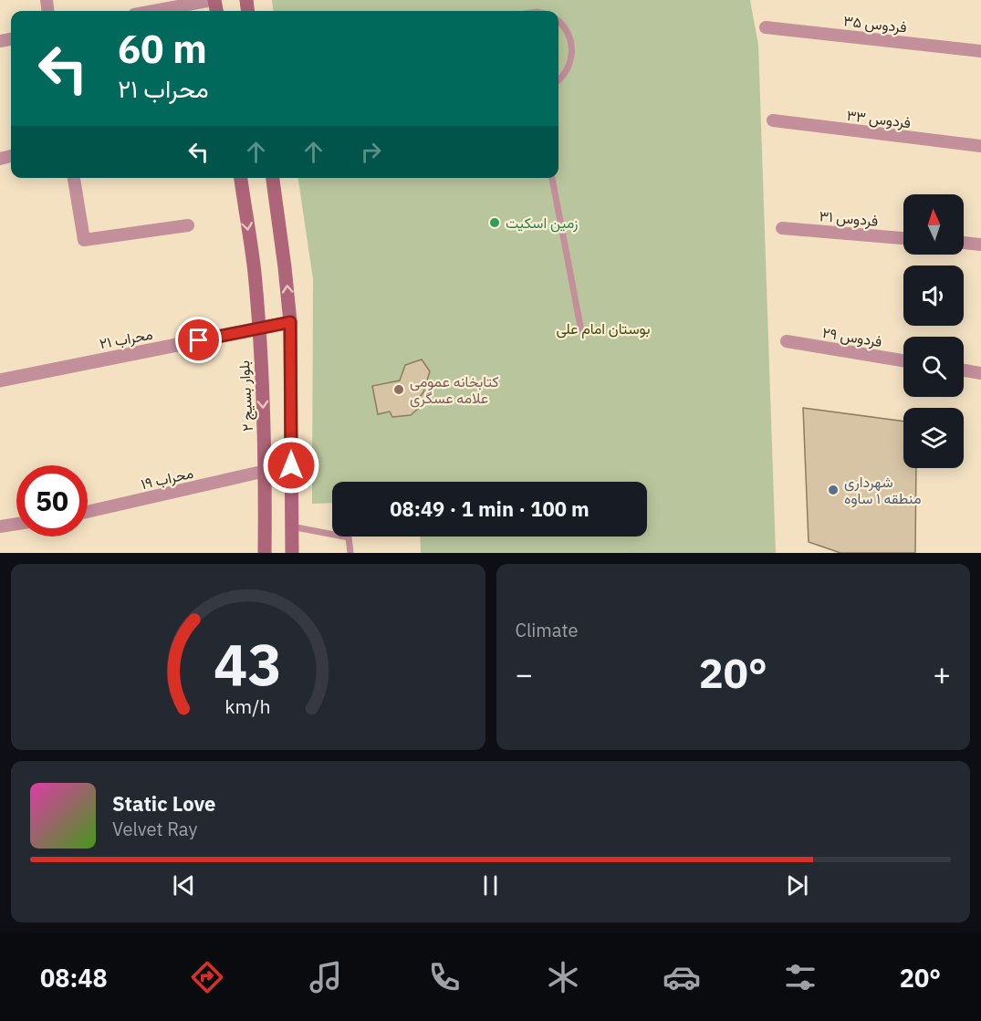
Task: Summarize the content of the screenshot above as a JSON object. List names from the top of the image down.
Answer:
{
  "streets": {
    "main road": ["بلوار بسیج ۲"],
    "street": [
      "فردوس ۳۵",
      "فردوس ۳۳",
      "فردوس ۳۱",
      "فردوس ۲۹",
      "محراب ۲۱",
      "محراب ۱۹"
    ]
  },
  "crossings": [
    ["محراب ۲۱", "بلوار بسیج ۲"],
    ["بلوار بسیج ۲", "محراب ۱۹"]
  ],
  "parks": ["بوستان امام علی"],
  "places": ["زمین اسکیت", "کتابخانه عمومی علامه عسگری", "شهرداری منطقه ۱ ساوه"],
  "north": "top",
  "page": {
    "turn": ["60 m", "محراب ۲۱"],
    "limit": "50",
    "trip": "08:49 · 1 min · 100 m",
    "tile": "Climate",
    "heat": ["−", "20°", "+"],
    "song": ["Static Love", "Velvet Ray"],
    "tabs": ["08:48", "20°"],
    "gauge": ["43", "km/h"]
  }
}
